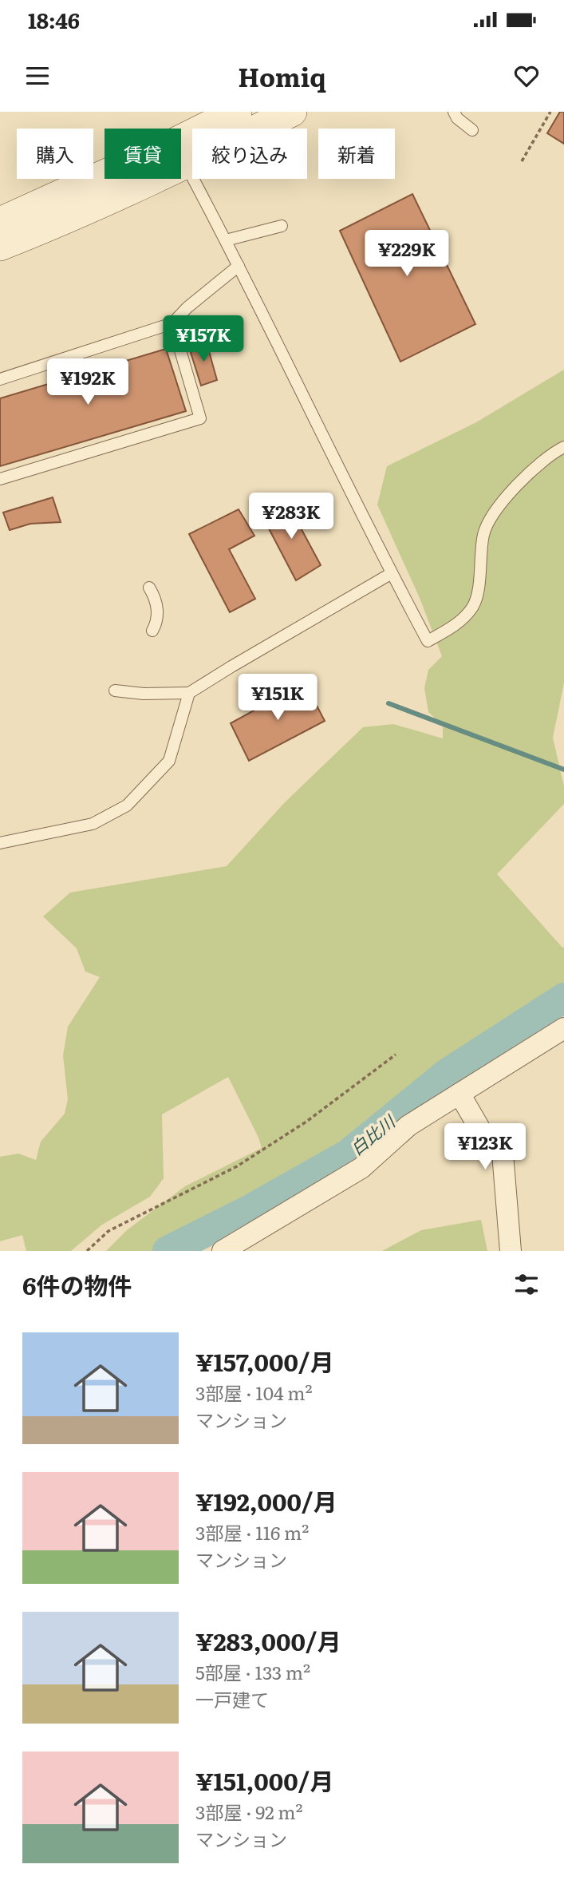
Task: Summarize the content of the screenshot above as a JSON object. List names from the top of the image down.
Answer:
{
  "water": ["白比川"],
  "page": {
    "status": "18:46",
    "header": "Homiq",
    "chip": [
      "購入",
      "賃貸",
      "絞り込み",
      "新着"
    ],
    "price": [
      "¥229K",
      "¥157K",
      "¥192K",
      "¥283K",
      "¥151K",
      "¥123K"
    ],
    "heading": "6件の物件",
    "list": [
      {
        "name": "¥157,000/月",
        "note": "3部屋 · 104 m² · マンション"
      },
      {
        "name": "¥192,000/月",
        "note": "3部屋 · 116 m² · マンション"
      },
      {
        "name": "¥283,000/月",
        "note": "5部屋 · 133 m² · 一戸建て"
      },
      {
        "name": "¥151,000/月",
        "note": "3部屋 · 92 m² · マンション"
      }
    ]
  }
}
